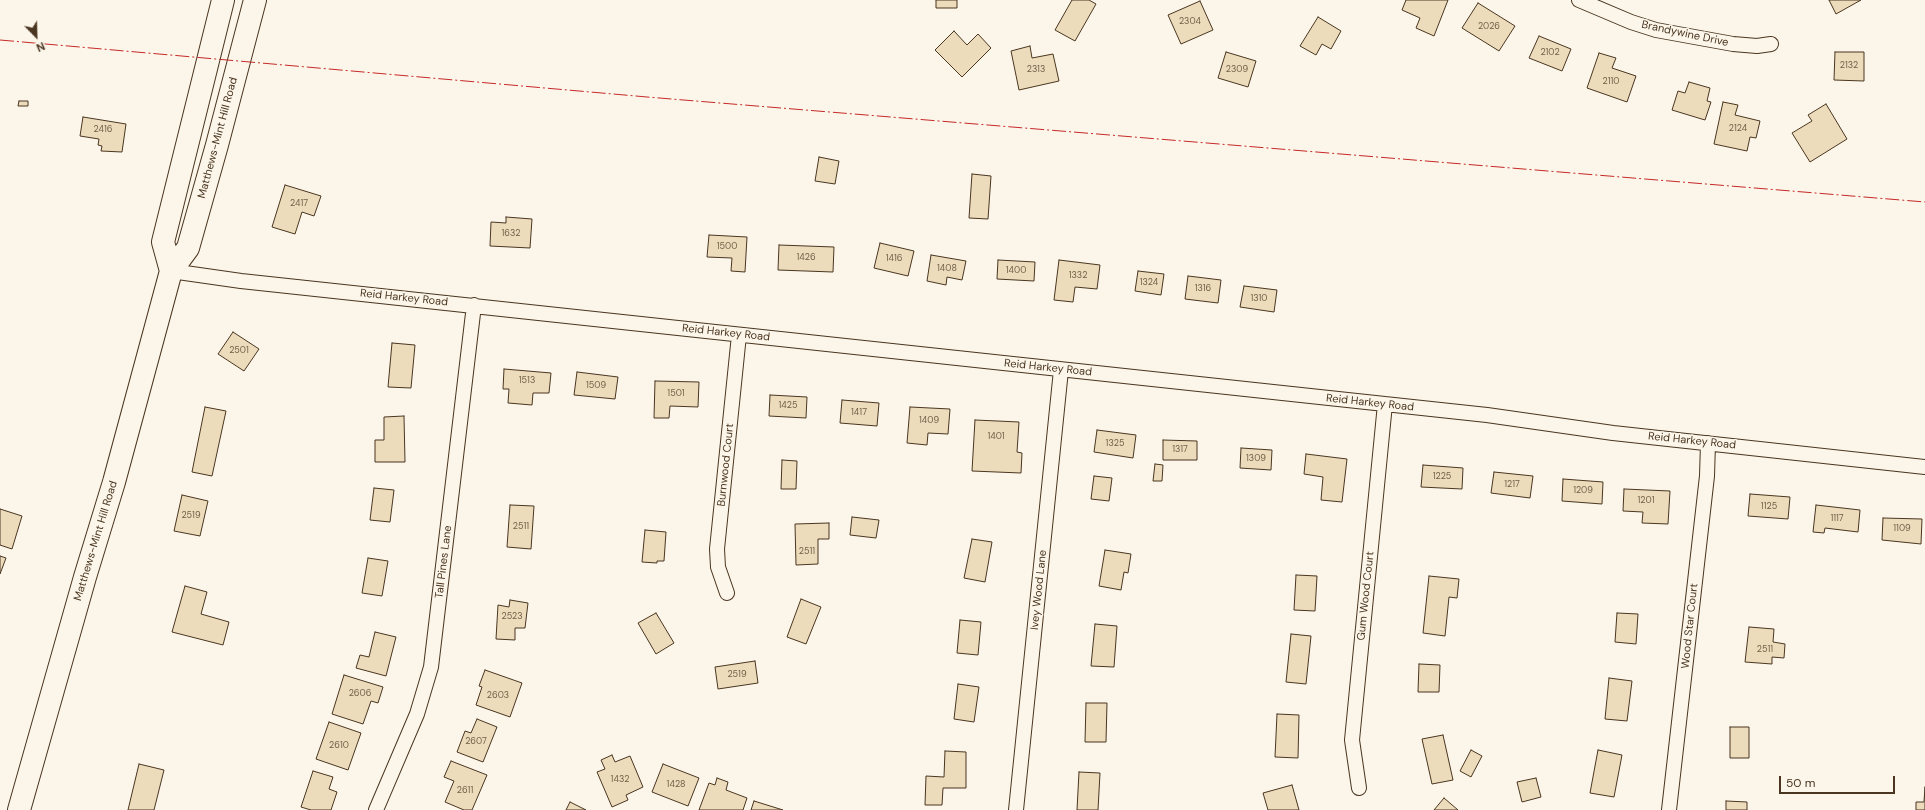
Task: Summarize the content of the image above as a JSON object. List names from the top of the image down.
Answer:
{
  "streets": {
    "main road": ["Matthews-Mint Hill Road"],
    "street": [
      "Brandywine Drive",
      "Reid Harkey Road",
      "Burnwood Court",
      "Tall Pines Lane",
      "Ivey Wood Lane",
      "Gum Wood Court",
      "Wood Star Court"
    ]
  },
  "crossings": [
    ["Matthews-Mint Hill Road", "Reid Harkey Road"],
    ["Reid Harkey Road", "Burnwood Court"],
    ["Reid Harkey Road", "Tall Pines Lane"],
    ["Reid Harkey Road", "Ivey Wood Lane"],
    ["Reid Harkey Road", "Gum Wood Court"],
    ["Reid Harkey Road", "Wood Star Court"]
  ],
  "house_numbers": [
    "2304",
    "2026",
    "2102",
    "2132",
    "2313",
    "2309",
    "2110",
    "2124",
    "2416",
    "2417",
    "1632",
    "1500",
    "1426",
    "1416",
    "1408",
    "1400",
    "1332",
    "1324",
    "1316",
    "1310",
    "2501",
    "1513",
    "1509",
    "1501",
    "1425",
    "1417",
    "1409",
    "1401",
    "1325",
    "1317",
    "1309",
    "1225",
    "1217",
    "1209",
    "1201",
    "1125",
    "2519",
    "1117",
    "2511",
    "1109",
    "2511",
    "2523",
    "2511",
    "2519",
    "2606",
    "2603",
    "2607",
    "2610",
    "1432",
    "1428",
    "2611"
  ],
  "scale_bar": "50 m",
  "north": "bottom right"
}
